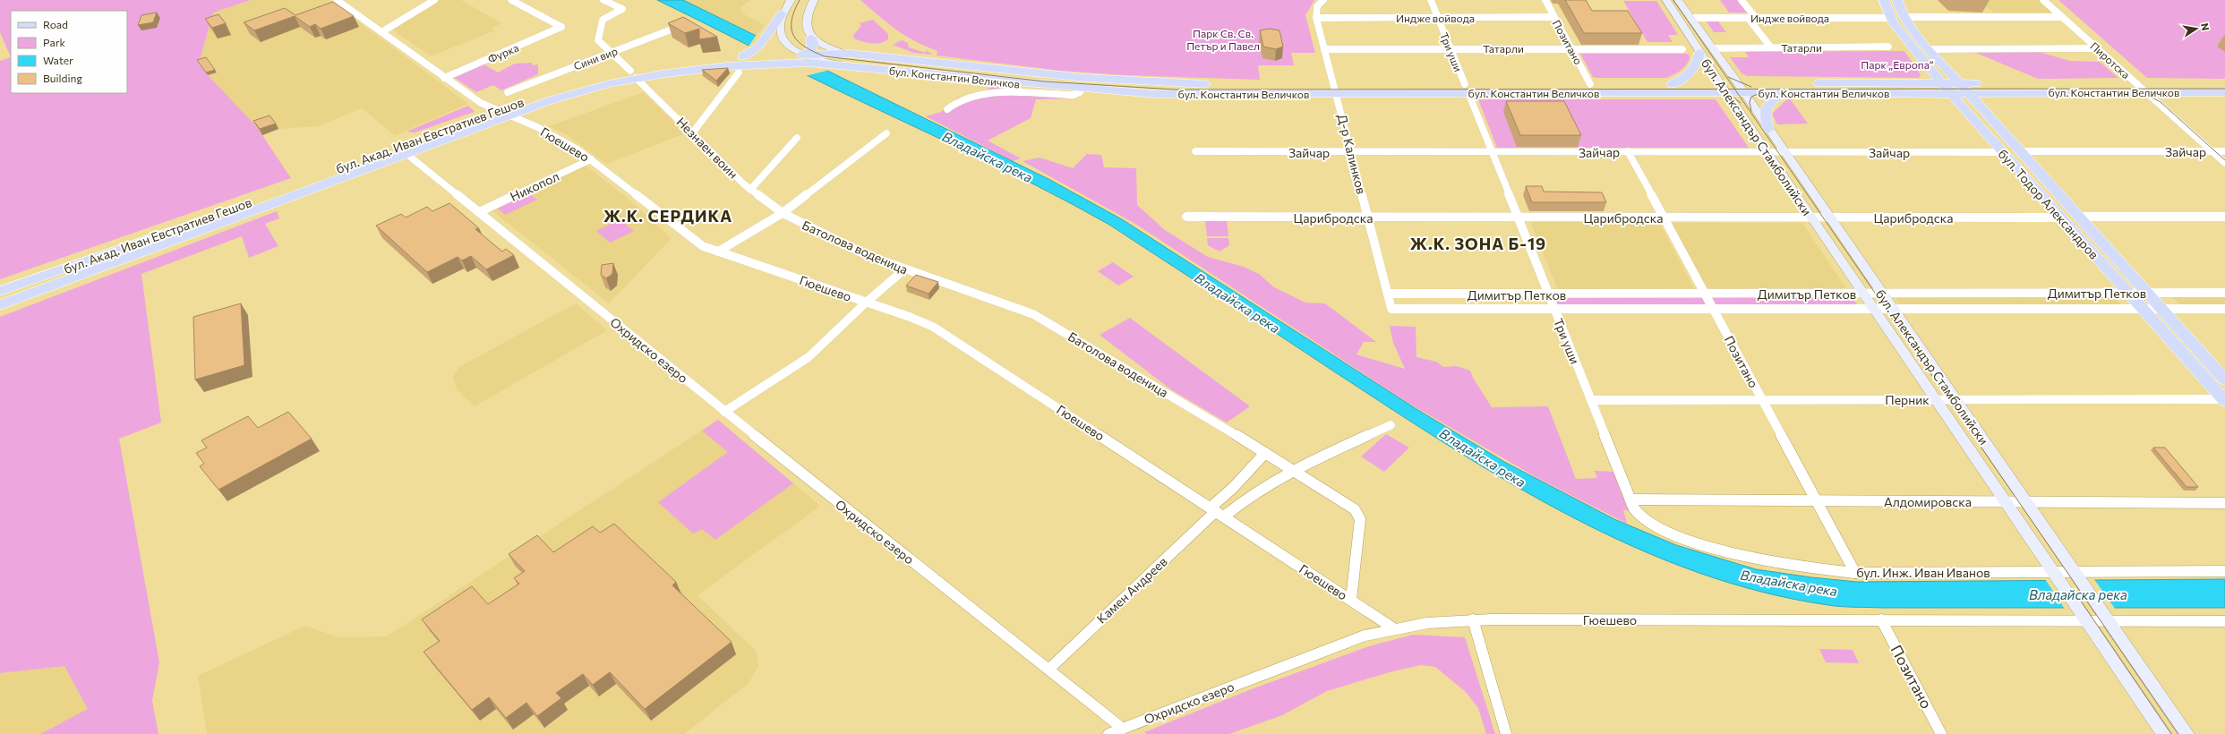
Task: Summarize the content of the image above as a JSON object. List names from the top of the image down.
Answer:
{
  "streets": {
    "main road": [
      "бул. Константин Величков",
      "бул. Акад. Иван Евстратиев Гешов",
      "бул. Александър Стамболийски",
      "бул. Тодор Александров"
    ],
    "street": [
      "Индже войвода",
      "Позитано",
      "Татарли",
      "Три уши",
      "Фурка",
      "Сини вир",
      "Пиротска",
      "Гюешево",
      "Незнаен воин",
      "Зайчар",
      "Д-р Калинков",
      "Никопол",
      "Царибродска",
      "Батолова воденица",
      "Димитър Петков",
      "Охридско езеро",
      "Перник",
      "Алдомировска",
      "бул. Инж. Иван Иванов",
      "Камен Андреев"
    ]
  },
  "crossings": [
    ["Индже войвода", "Позитано"],
    ["Индже войвода", "Три уши"],
    ["Индже войвода", "бул. Александър Стамболийски"],
    ["Индже войвода", "Д-р Калинков"],
    ["Индже войвода", "бул. Тодор Александров"],
    ["Позитано", "Татарли"],
    ["Позитано", "бул. Константин Величков"],
    ["Позитано", "Гюешево"],
    ["Позитано", "Зайчар"],
    ["Позитано", "Царибродска"],
    ["Позитано", "Димитър Петков"],
    ["Позитано", "Перник"],
    ["Позитано", "Алдомировска"],
    ["Позитано", "бул. Инж. Иван Иванов"],
    ["Татарли", "Три уши"],
    ["Татарли", "бул. Александър Стамболийски"],
    ["Татарли", "Д-р Калинков"],
    ["Три уши", "бул. Константин Величков"],
    ["Три уши", "Зайчар"],
    ["Три уши", "Царибродска"],
    ["Три уши", "Димитър Петков"],
    ["Три уши", "Перник"],
    ["Три уши", "Алдомировска"],
    ["Три уши", "бул. Инж. Иван Иванов"],
    ["Фурка", "Гюешево"],
    ["Сини вир", "Незнаен воин"],
    ["Пиротска", "бул. Константин Величков"],
    ["Пиротска", "Зайчар"],
    ["бул. Константин Величков", "бул. Акад. Иван Евстратиев Гешов"],
    ["бул. Константин Величков", "бул. Александър Стамболийски"],
    ["бул. Константин Величков", "Д-р Калинков"],
    ["бул. Константин Величков", "бул. Тодор Александров"],
    ["бул. Акад. Иван Евстратиев Гешов", "Гюешево"],
    ["бул. Акад. Иван Евстратиев Гешов", "Незнаен воин"],
    ["бул. Акад. Иван Евстратиев Гешов", "Охридско езеро"],
    ["бул. Александър Стамболийски", "Зайчар"],
    ["бул. Александър Стамболийски", "Царибродска"],
    ["бул. Александър Стамболийски", "Димитър Петков"],
    ["бул. Александър Стамболийски", "Перник"],
    ["бул. Александър Стамболийски", "Алдомировска"],
    ["бул. Александър Стамболийски", "бул. Инж. Иван Иванов"],
    ["Гюешево", "Никопол"],
    ["Гюешево", "Батолова воденица"],
    ["Гюешево", "Охридско езеро"],
    ["Гюешево", "Камен Андреев"],
    ["Незнаен воин", "Батолова воденица"],
    ["Зайчар", "Д-р Калинков"],
    ["Зайчар", "бул. Тодор Александров"],
    ["Д-р Калинков", "Царибродска"],
    ["Д-р Калинков", "Димитър Петков"],
    ["Никопол", "Охридско езеро"],
    ["бул. Тодор Александров", "Царибродска"],
    ["бул. Тодор Александров", "Димитър Петков"],
    ["бул. Тодор Александров", "Перник"],
    ["Батолова воденица", "Камен Андреев"],
    ["Охридско езеро", "Камен Андреев"],
    ["Алдомировска", "бул. Инж. Иван Иванов"]
  ],
  "districts": ["Ж.К. СЕРДИКА", "Ж.К. ЗОНА Б-19"],
  "water": ["Владайска река"],
  "parks": ["Парк Св. Св. Петър и Павел", "Парк „Европа“"],
  "legend": [
    "Road",
    "Park",
    "Water",
    "Building"
  ],
  "north": "right"
}
